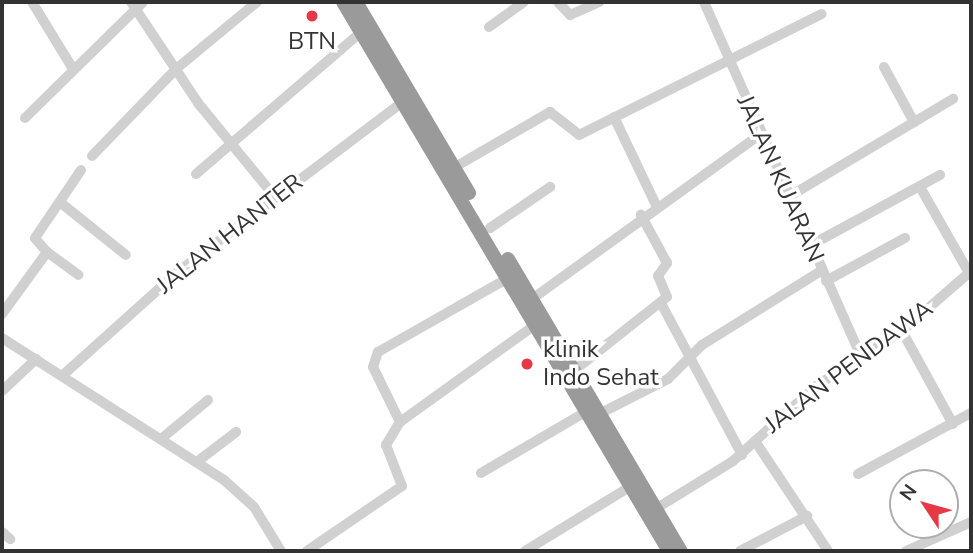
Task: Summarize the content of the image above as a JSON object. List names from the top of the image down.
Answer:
{
  "streets": {
    "street": ["JALAN KUARAN", "JALAN HANTER", "JALAN PENDAWA"]
  },
  "crossings": [
    ["JALAN KUARAN", "JALAN PENDAWA"]
  ],
  "places": ["BTN", "klinik Indo Sehat"],
  "north": "top left"
}
